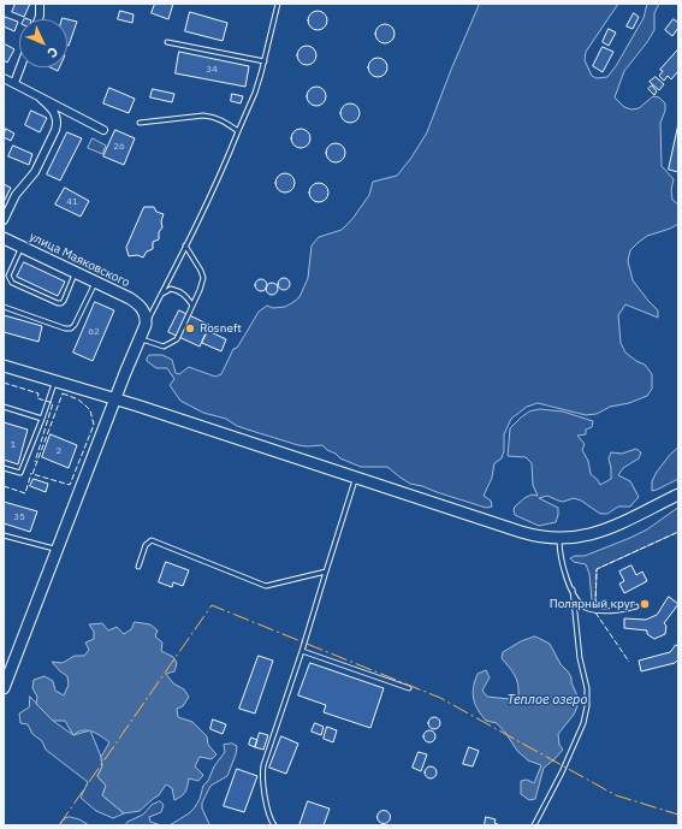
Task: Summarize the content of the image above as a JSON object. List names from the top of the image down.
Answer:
{
  "streets": {
    "main road": ["улица Маяковского"]
  },
  "water": ["Теплое озеро"],
  "places": ["Rosneft", "Полярный круг"],
  "house_numbers": [
    "34",
    "26",
    "41",
    "62",
    "1",
    "2",
    "35"
  ],
  "north": "bottom right"
}
